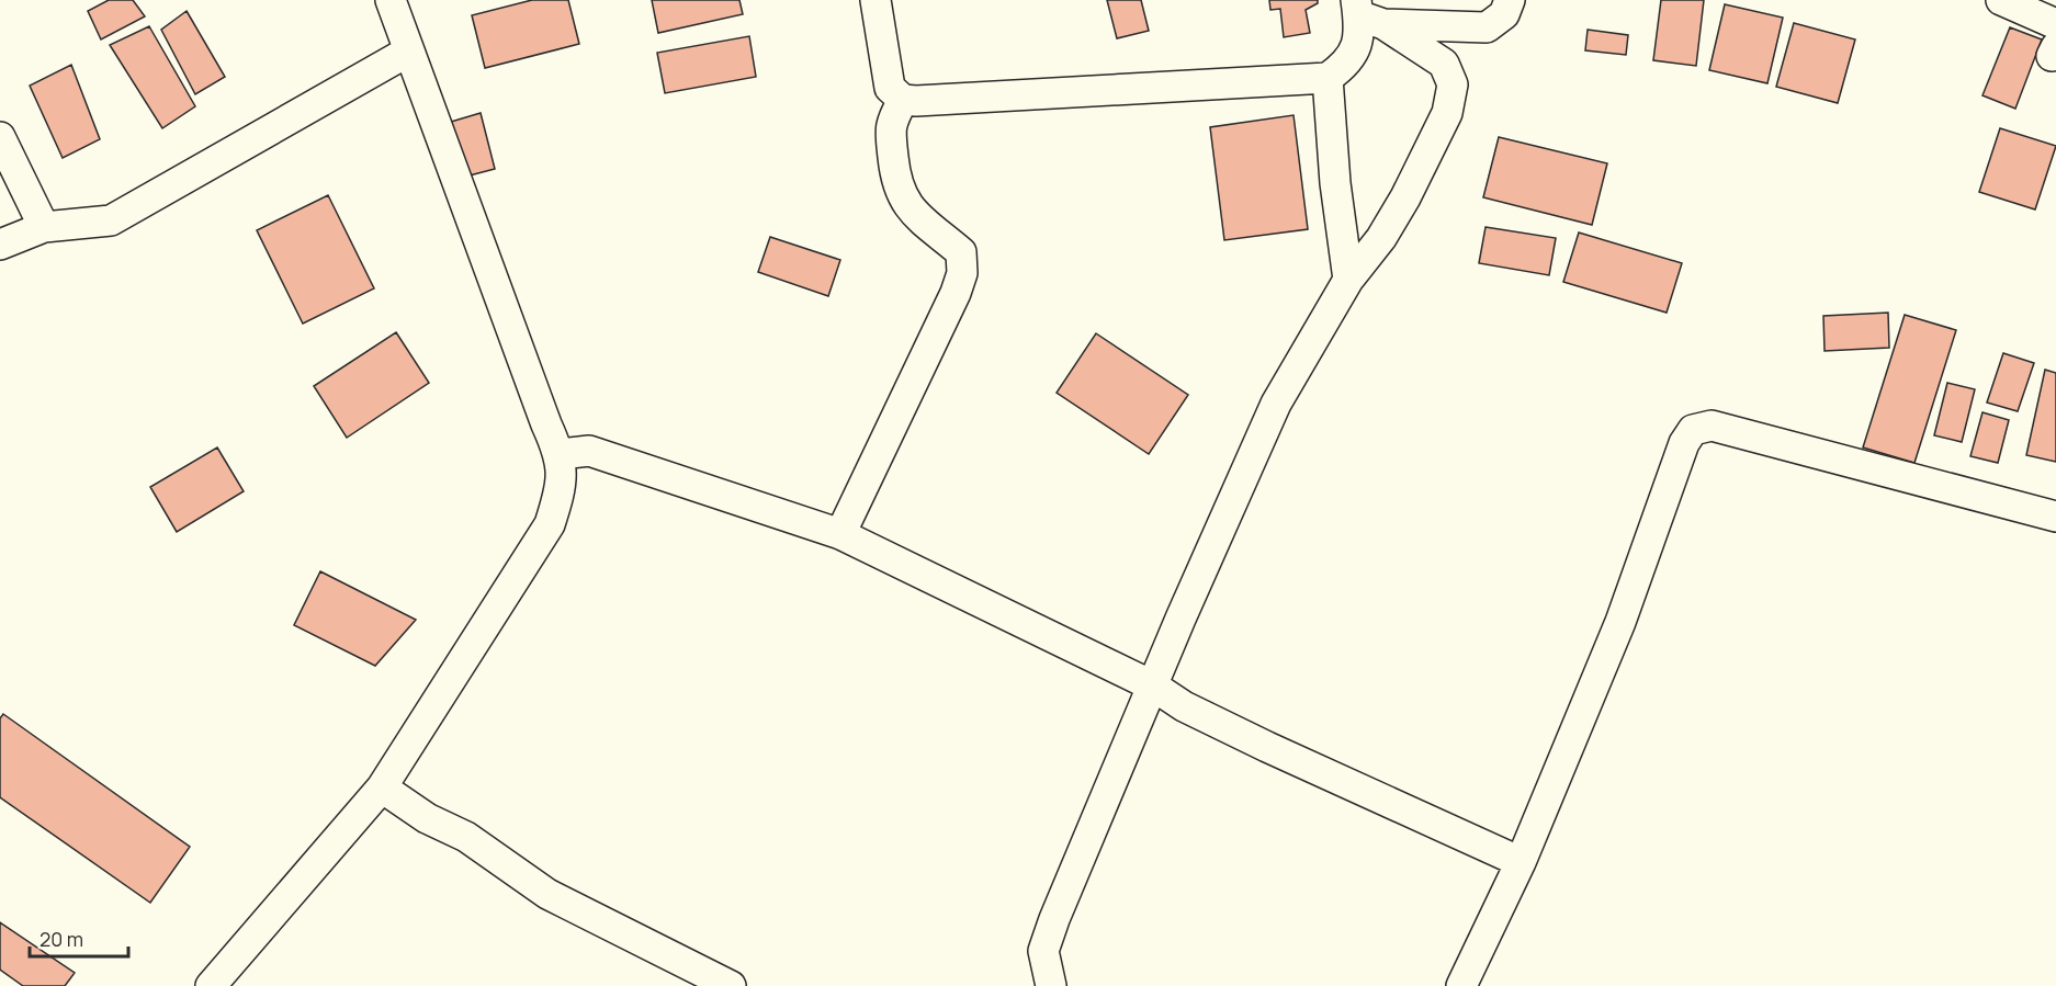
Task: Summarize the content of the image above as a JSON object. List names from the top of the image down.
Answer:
{
  "scale_bar": "20 m"
}
